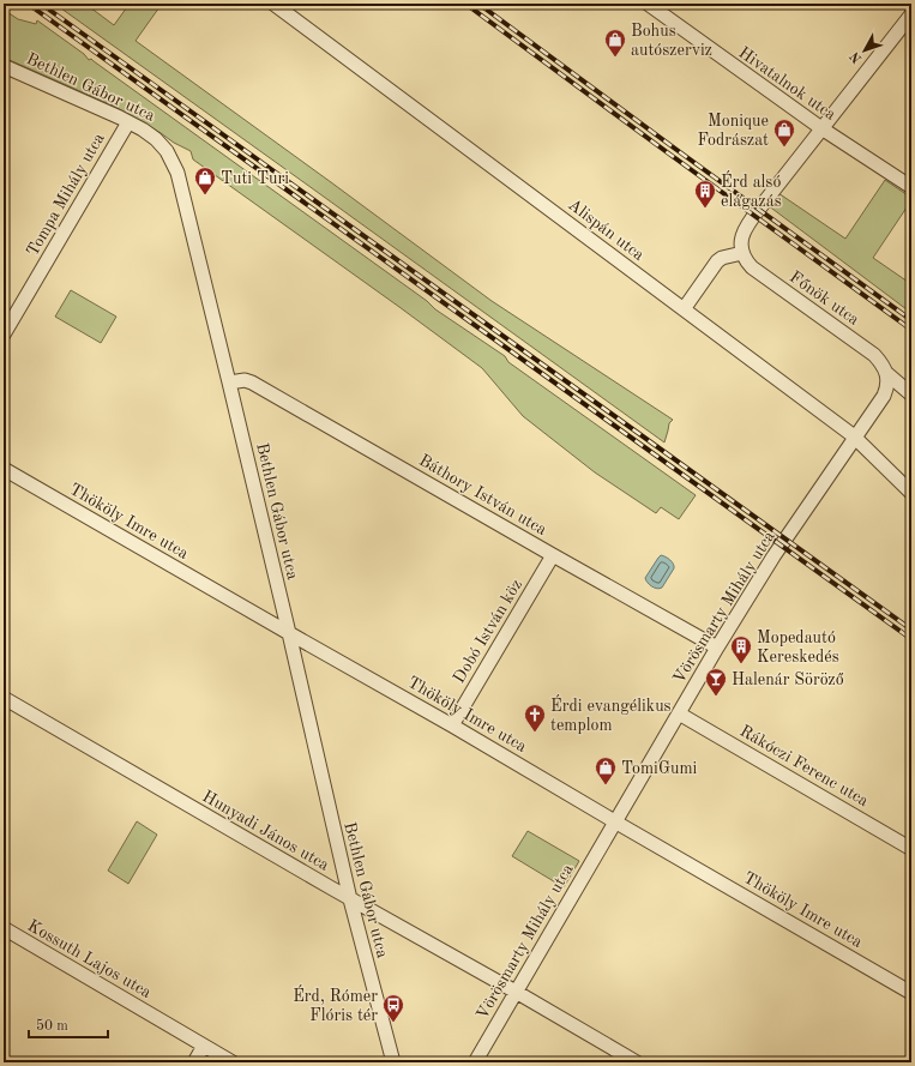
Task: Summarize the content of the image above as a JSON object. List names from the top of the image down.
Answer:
{
  "streets": {
    "street": [
      "Hivatalnok utca",
      "Bethlen Gábor utca",
      "Tompa Mihály utca",
      "Alispán utca",
      "Főnök utca",
      "Báthory István utca",
      "Thököly Imre utca",
      "Vörösmarty Mihály utca",
      "Dobó István köz",
      "Rákóczi Ferenc utca",
      "Hunyadi János utca",
      "Kossuth Lajos utca"
    ]
  },
  "crossings": [
    ["Bethlen Gábor utca", "Tompa Mihály utca"],
    ["Bethlen Gábor utca", "Báthory István utca"],
    ["Bethlen Gábor utca", "Thököly Imre utca"],
    ["Bethlen Gábor utca", "Hunyadi János utca"],
    ["Alispán utca", "Vörösmarty Mihály utca"],
    ["Főnök utca", "Vörösmarty Mihály utca"],
    ["Báthory István utca", "Vörösmarty Mihály utca"],
    ["Báthory István utca", "Dobó István köz"],
    ["Thököly Imre utca", "Vörösmarty Mihály utca"],
    ["Thököly Imre utca", "Dobó István köz"],
    ["Vörösmarty Mihály utca", "Rákóczi Ferenc utca"],
    ["Vörösmarty Mihály utca", "Hunyadi János utca"]
  ],
  "places": {
    "shop": [
      "Bohus autószerviz",
      "Monique Fodrászat",
      "Tuti Turi",
      "TomiGumi"
    ],
    "building": ["Érd alsó elágazás", "Mopedautó Kereskedés"],
    "bar": ["Halenár Söröző"],
    "church": ["Érdi evangélikus templom"],
    "bus stop": ["Érd, Rómer Flóris tér"]
  },
  "scale_bar": "50 m",
  "north": "bottom left"
}
